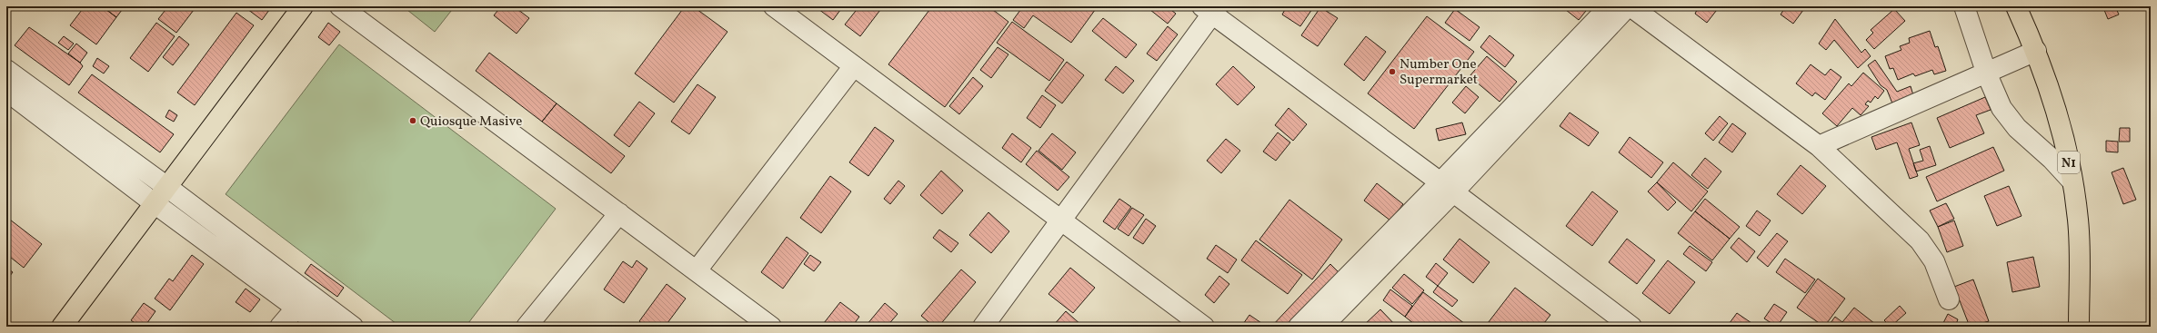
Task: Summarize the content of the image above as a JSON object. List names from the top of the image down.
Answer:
{
  "streets": {
    "main road": ["N1"]
  },
  "places": ["Number One Supermarket", "Quiosque Masive"]
}
